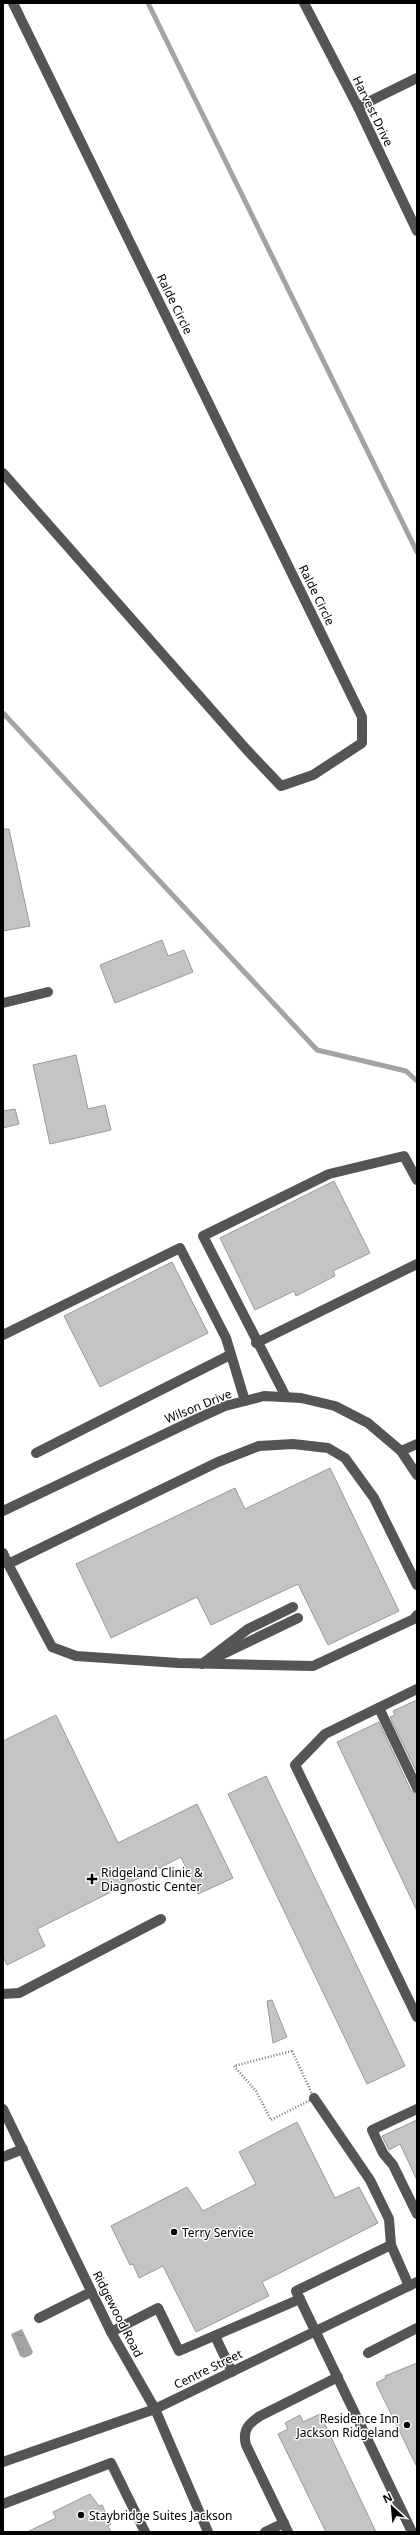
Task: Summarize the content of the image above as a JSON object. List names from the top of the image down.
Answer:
{
  "streets": {
    "street": [
      "Harvest Drive",
      "Ralde Circle",
      "Wilson Drive",
      "Ridgewood Road",
      "Centre Street"
    ]
  },
  "crossings": [
    ["Ridgewood Road", "Centre Street"]
  ],
  "places": {
    "health": ["Ridgeland Clinic & Diagnostic Center"],
    "other": ["Terry Service", "Residence Inn Jackson Ridgeland", "Staybridge Suites Jackson"]
  },
  "north": "top left"
}
